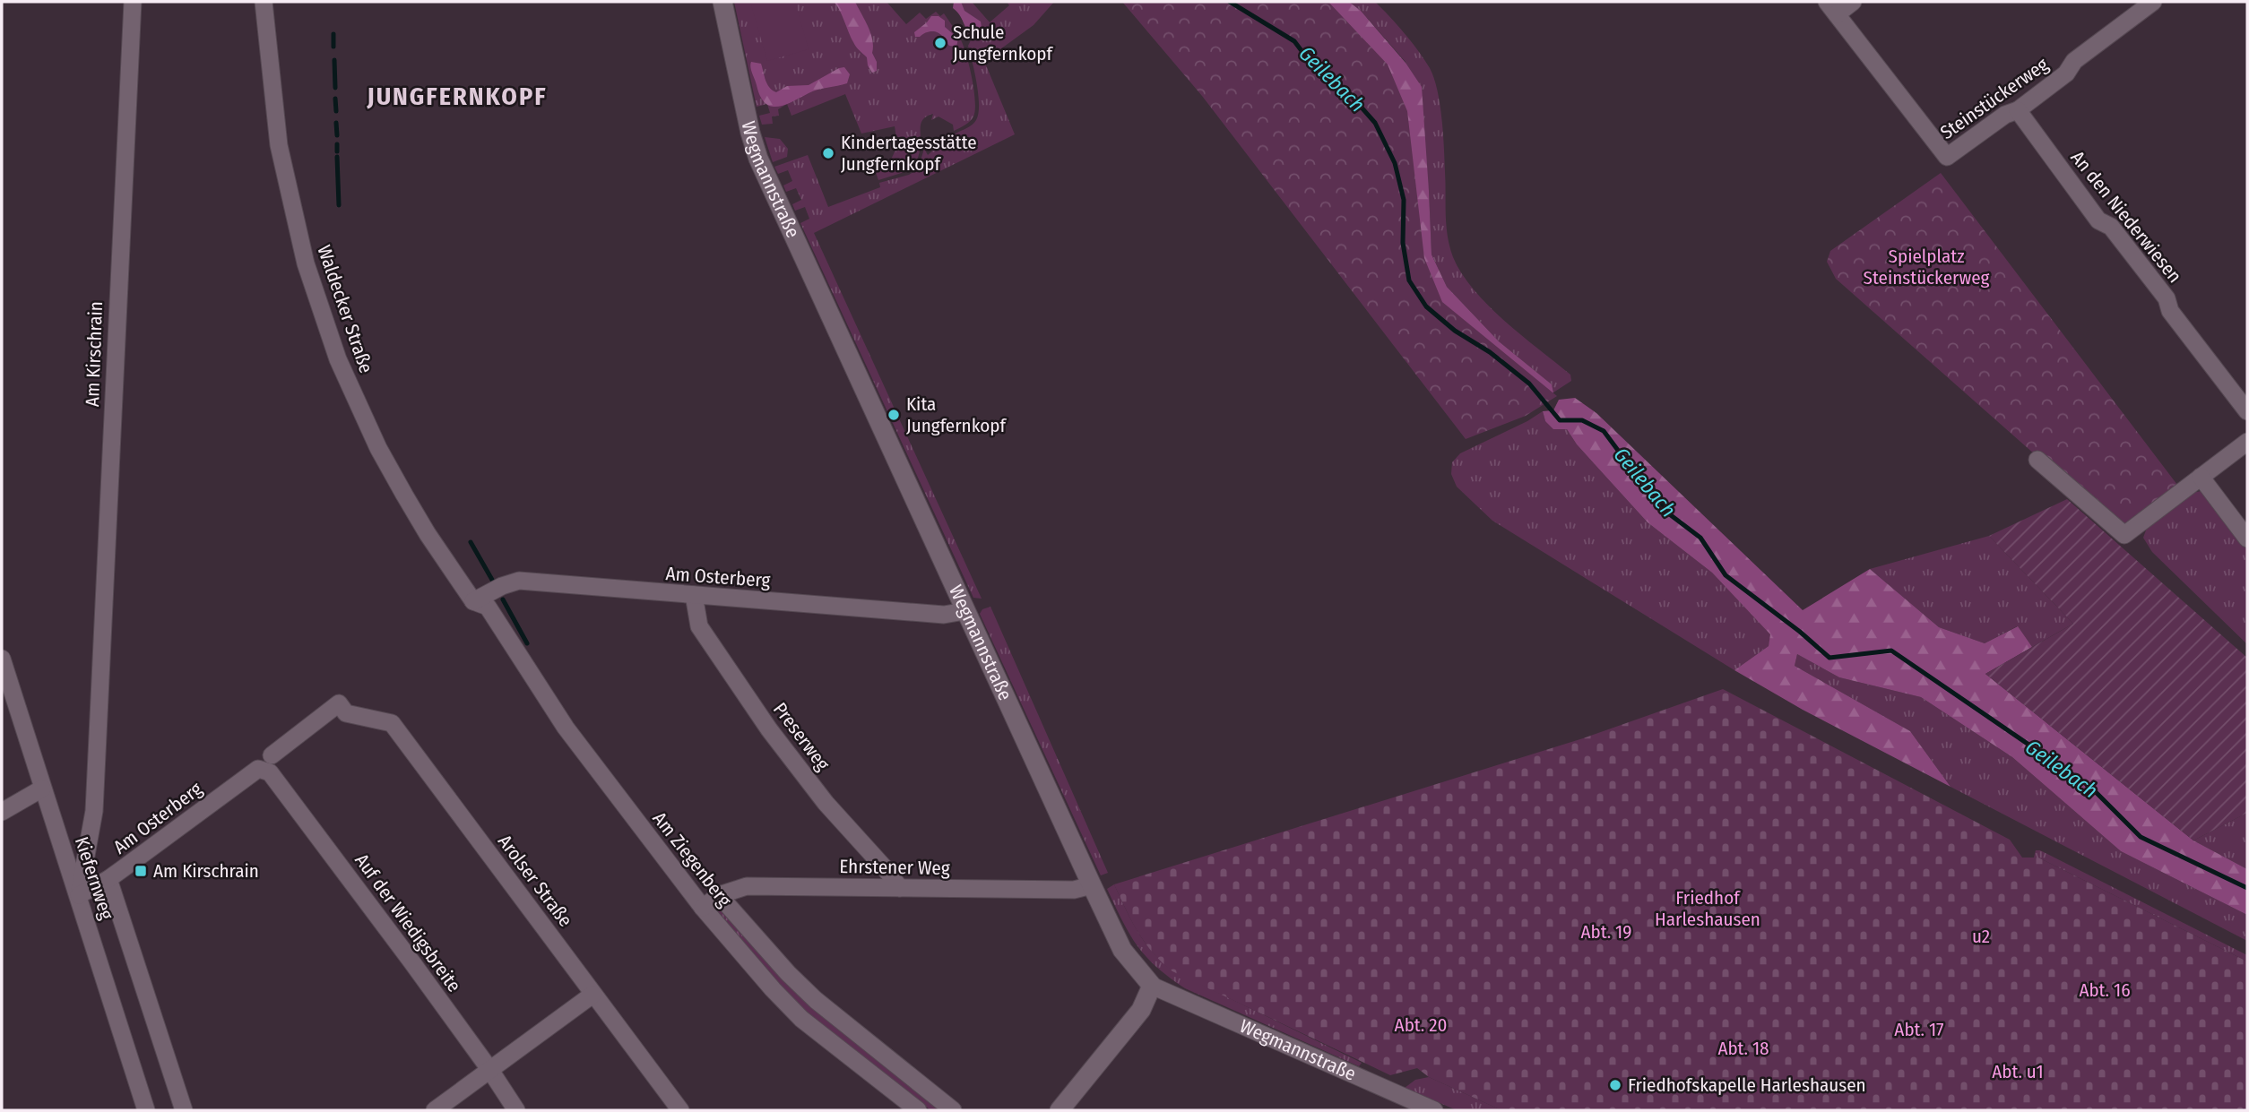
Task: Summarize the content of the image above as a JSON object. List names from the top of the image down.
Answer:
{
  "streets": {
    "street": [
      "Steinstückerweg",
      "Wegmannstraße",
      "An den Niederwiesen",
      "Waldecker Straße",
      "Am Kirschrain",
      "Am Osterberg",
      "Preserweg",
      "Am Ziegenberg",
      "Ehrstener Weg",
      "Kiefernweg",
      "Arolser Straße",
      "Auf der Wiedigsbreite"
    ]
  },
  "crossings": [
    ["Steinstückerweg", "An den Niederwiesen"],
    ["Wegmannstraße", "Am Osterberg"],
    ["Wegmannstraße", "Ehrstener Weg"],
    ["Waldecker Straße", "Am Osterberg"],
    ["Waldecker Straße", "Am Ziegenberg"],
    ["Am Kirschrain", "Am Osterberg"],
    ["Am Kirschrain", "Kiefernweg"],
    ["Am Osterberg", "Preserweg"],
    ["Am Osterberg", "Am Ziegenberg"],
    ["Am Osterberg", "Kiefernweg"],
    ["Am Osterberg", "Auf der Wiedigsbreite"],
    ["Preserweg", "Ehrstener Weg"],
    ["Am Ziegenberg", "Ehrstener Weg"]
  ],
  "districts": ["JUNGFERNKOPF"],
  "water": ["Geilebach"],
  "parks": [
    "Spielplatz Steinstückerweg",
    "Friedhof Harleshausen",
    "Abt. 19",
    "u2",
    "Abt. 16",
    "Abt. 20",
    "Abt. 17",
    "Abt. 18",
    "Abt. u1"
  ],
  "places": {
    "other": [
      "Schule Jungfernkopf",
      "Kindertagesstätte Jungfernkopf",
      "Kita Jungfernkopf",
      "Friedhofskapelle Harleshausen"
    ],
    "transit": ["Am Kirschrain"]
  }
}
